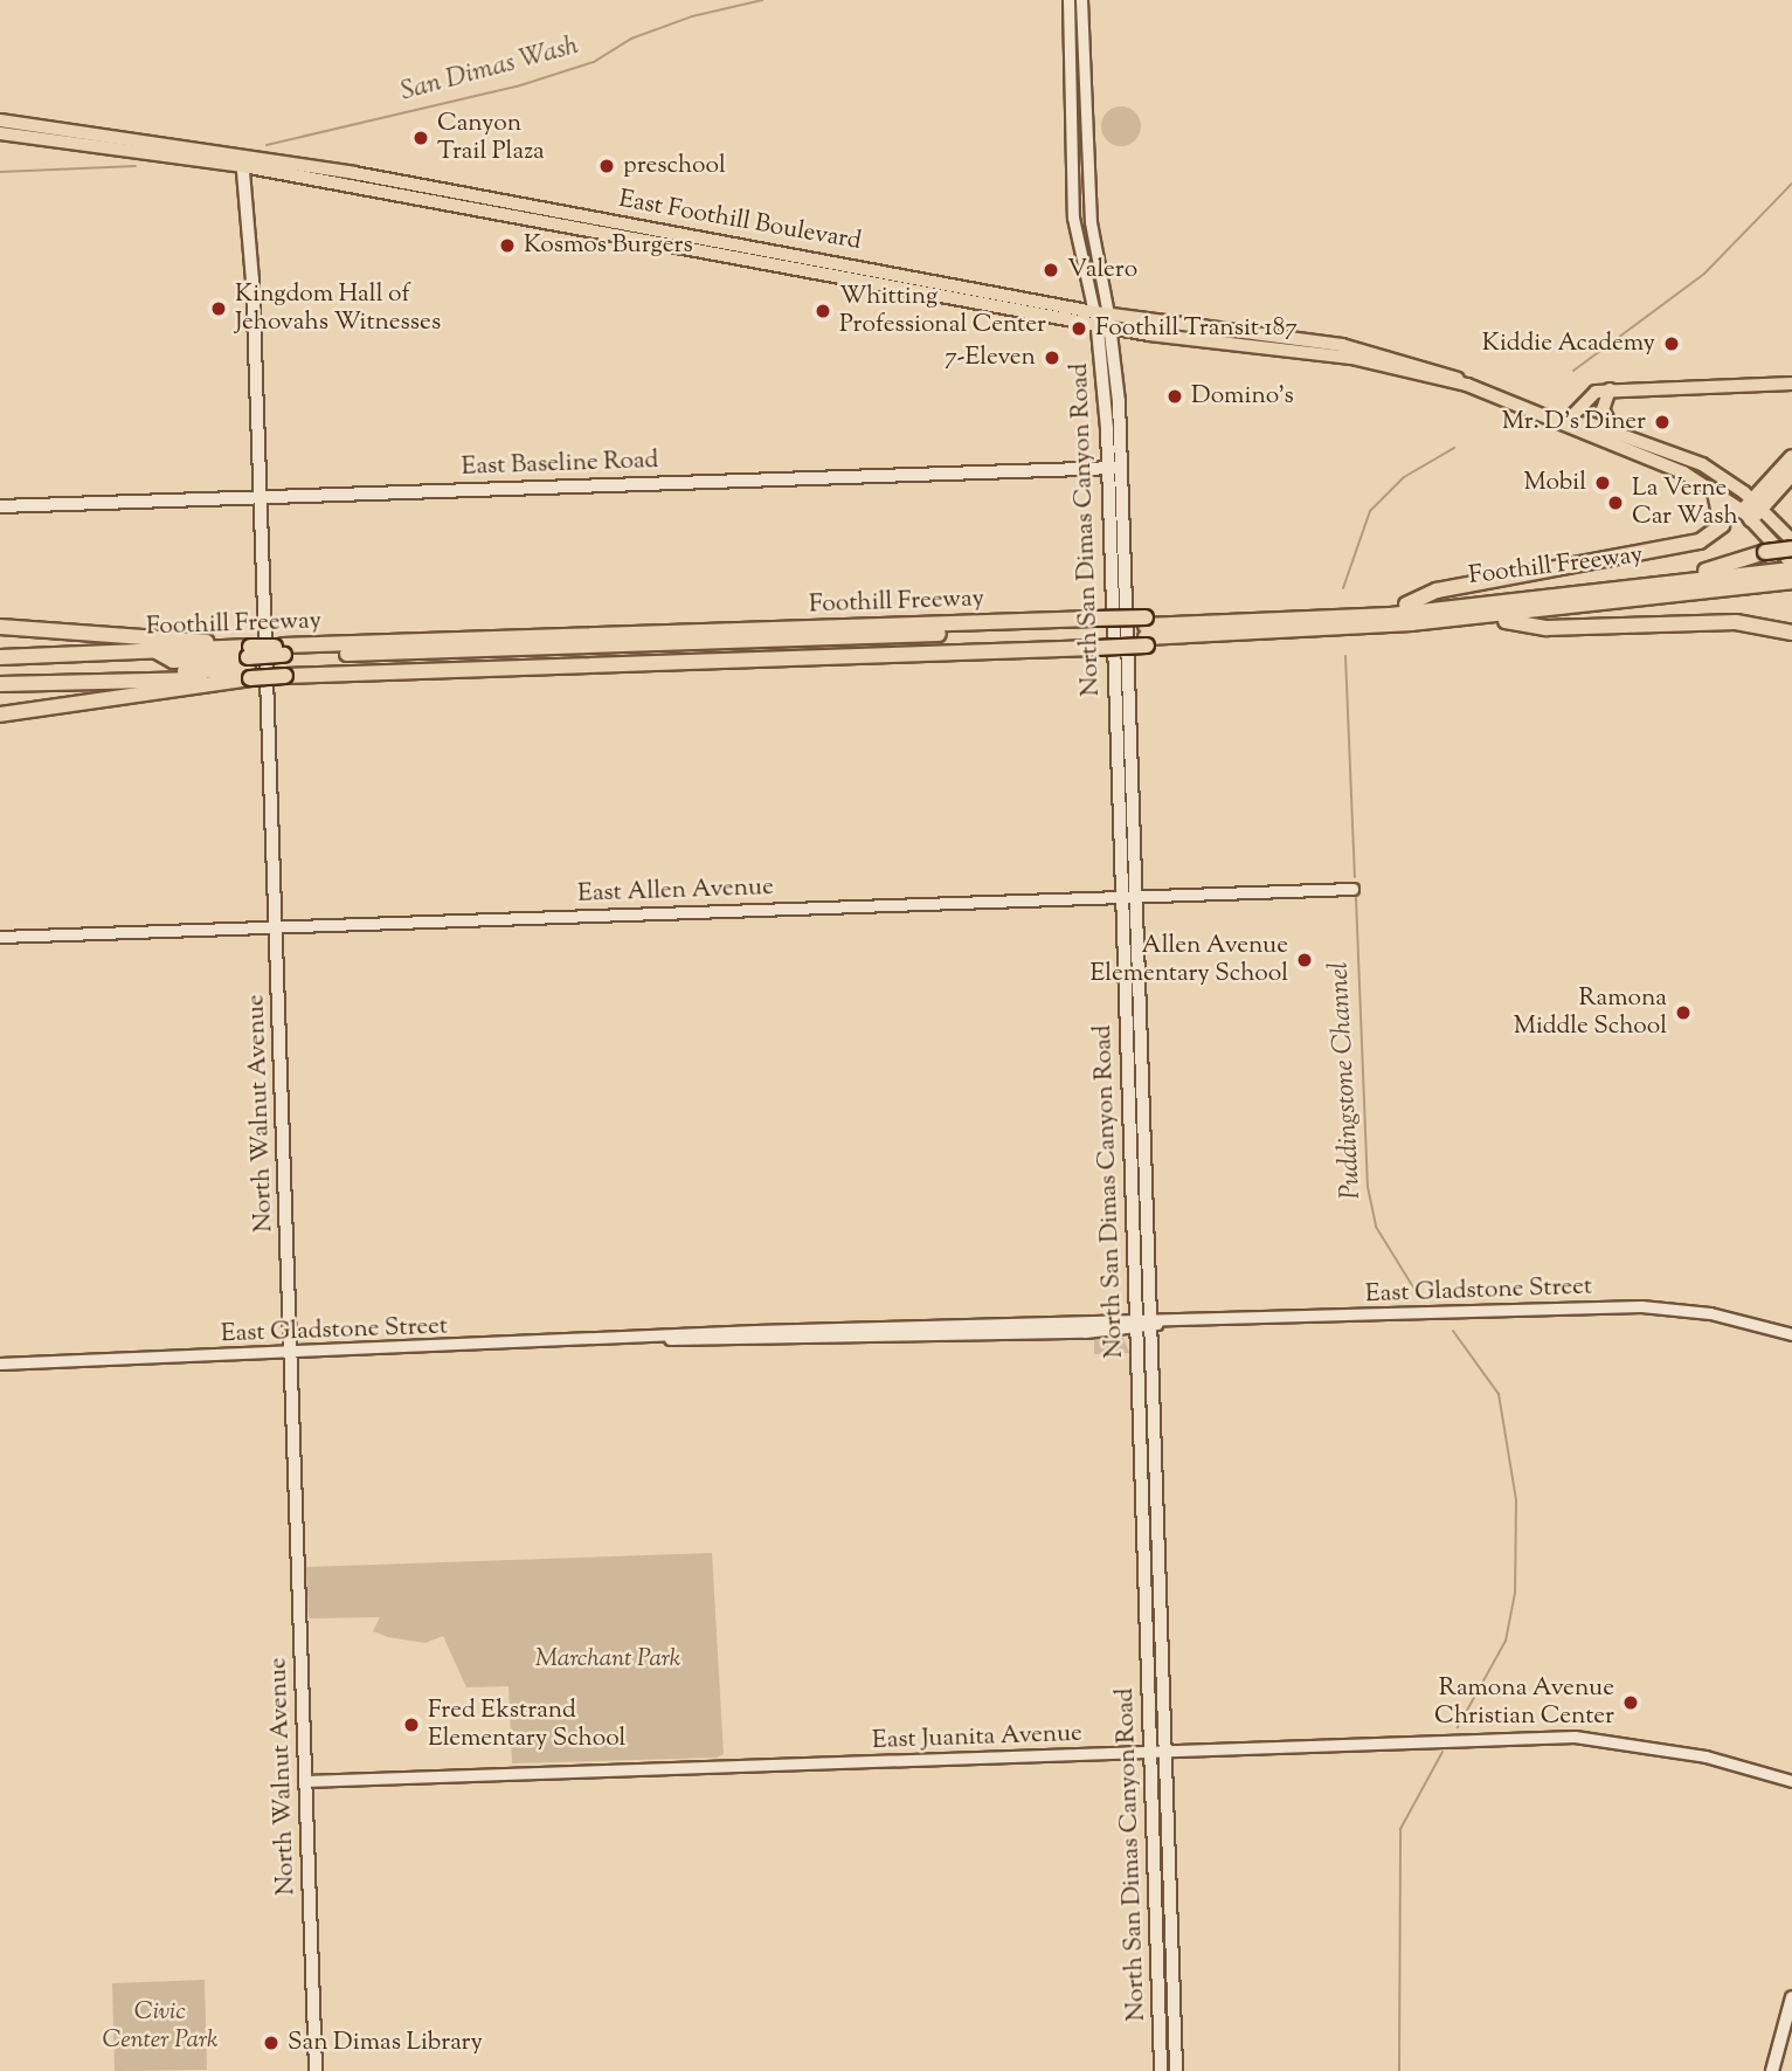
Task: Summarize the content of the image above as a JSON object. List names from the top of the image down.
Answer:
{
  "streets": {
    "highway": ["Foothill Freeway"],
    "main road": [
      "East Foothill Boulevard",
      "East Baseline Road",
      "North San Dimas Canyon Road",
      "North Walnut Avenue"
    ],
    "street": ["East Allen Avenue", "East Gladstone Street", "East Juanita Avenue"]
  },
  "crossings": [
    ["East Foothill Boulevard", "North San Dimas Canyon Road"],
    ["East Foothill Boulevard", "North Walnut Avenue"],
    ["East Baseline Road", "North San Dimas Canyon Road"],
    ["East Baseline Road", "North Walnut Avenue"],
    ["North San Dimas Canyon Road", "East Allen Avenue"],
    ["North San Dimas Canyon Road", "East Gladstone Street"],
    ["North San Dimas Canyon Road", "East Juanita Avenue"],
    ["East Allen Avenue", "North Walnut Avenue"],
    ["North Walnut Avenue", "East Gladstone Street"],
    ["North Walnut Avenue", "East Juanita Avenue"]
  ],
  "water": ["San Dimas Wash", "Puddingstone Channel"],
  "parks": ["Marchant Park", "Civic Center Park"],
  "places": [
    "Canyon Trail Plaza",
    "preschool",
    "Kosmos Burgers",
    "Valero",
    "Kingdom Hall of Jehovahs Witnesses",
    "Whitting Professional Center",
    "Foothill Transit 187",
    "Kiddie Academy",
    "7-Eleven",
    "Domino's",
    "Mr. D's Diner",
    "Mobil",
    "La Verne Car Wash",
    "Allen Avenue Elementary School",
    "Ramona Middle School",
    "Ramona Avenue Christian Center",
    "Fred Ekstrand Elementary School",
    "San Dimas Library"
  ]
}
